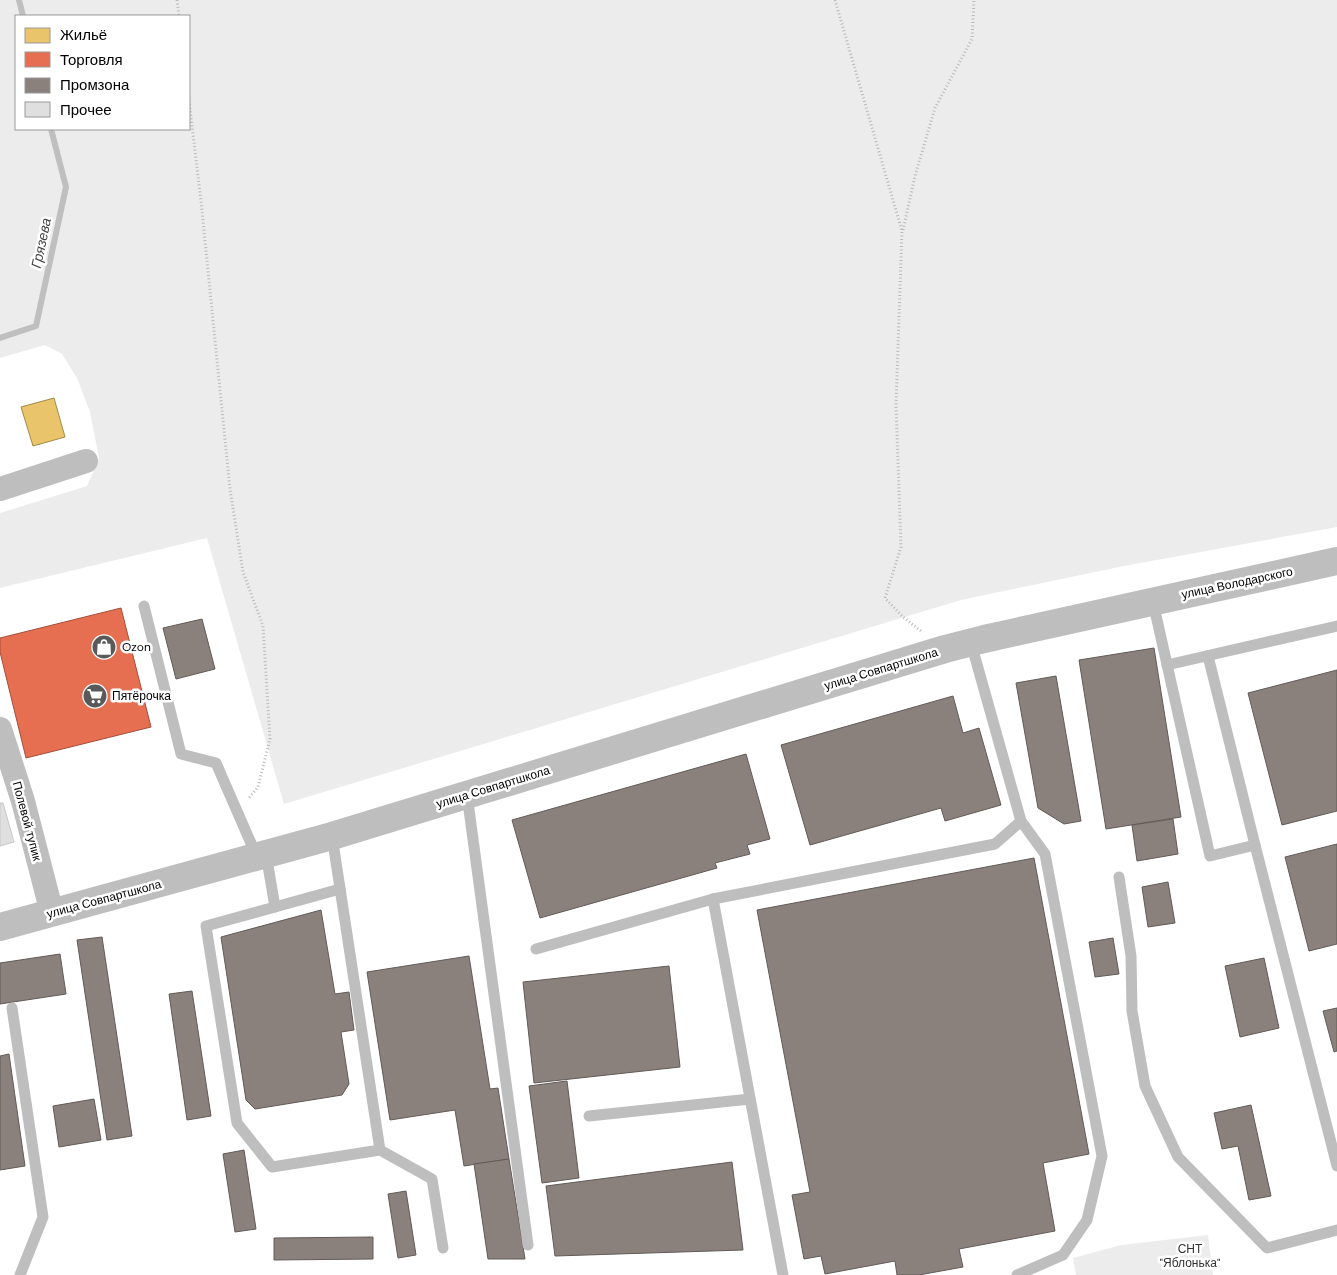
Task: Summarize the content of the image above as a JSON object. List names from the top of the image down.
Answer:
{
  "streets": {
    "street": ["улица Володарского", "улица Совпартшкола", "Полевой тупик"]
  },
  "crossings": [
    ["улица Володарского", "улица Совпартшкола"],
    ["улица Совпартшкола", "Полевой тупик"]
  ],
  "water": ["Грязева"],
  "parks": ["СНТ \"Яблонька\""],
  "places": {
    "shop": ["Ozon"],
    "supermarket": ["Пятёрочка"]
  },
  "legend": [
    "Жильё",
    "Торговля",
    "Промзона",
    "Прочее"
  ]
}
